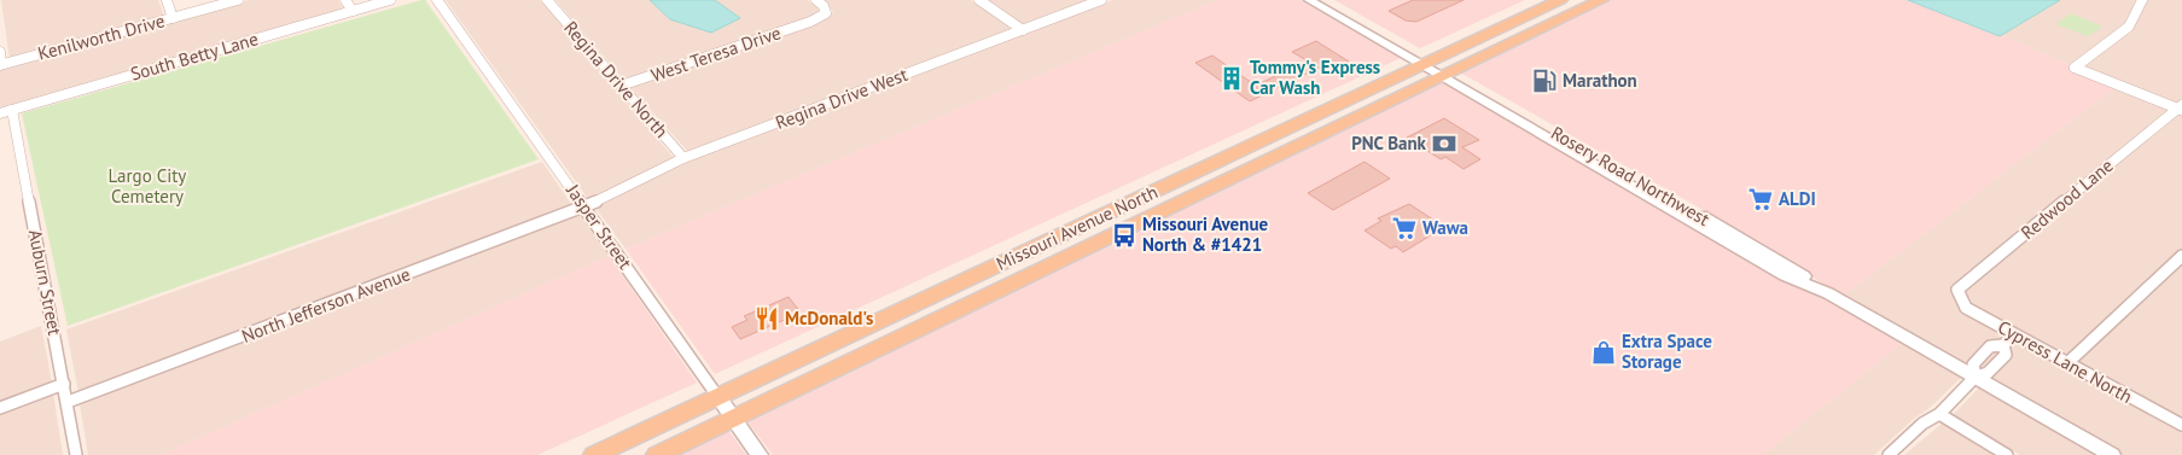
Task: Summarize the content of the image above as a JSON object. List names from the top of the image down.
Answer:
{
  "streets": {
    "main road": ["Missouri Avenue North"],
    "street": [
      "Kenilworth Drive",
      "West Teresa Drive",
      "South Betty Lane",
      "Regina Drive North",
      "Regina Drive West",
      "Rosery Road Northwest",
      "Redwood Lane",
      "Jasper Street",
      "Auburn Street",
      "North Jefferson Avenue",
      "Cypress Lane North"
    ]
  },
  "crossings": [
    ["West Teresa Drive", "Regina Drive North"],
    ["South Betty Lane", "Auburn Street"],
    ["Regina Drive North", "Regina Drive West"],
    ["Regina Drive West", "Jasper Street"],
    ["Regina Drive West", "North Jefferson Avenue"],
    ["Rosery Road Northwest", "Missouri Avenue North"],
    ["Redwood Lane", "Cypress Lane North"],
    ["Jasper Street", "Missouri Avenue North"],
    ["Jasper Street", "North Jefferson Avenue"],
    ["Auburn Street", "North Jefferson Avenue"]
  ],
  "parks": ["Largo City Cemetery"],
  "places": {
    "building": ["Tommy's Express Car Wash"],
    "fuel station": ["Marathon"],
    "bank": ["PNC Bank"],
    "supermarket": ["ALDI", "Wawa"],
    "bus stop": ["Missouri Avenue North & #1421"],
    "restaurant": ["McDonald's"],
    "shop": ["Extra Space Storage"]
  }
}
